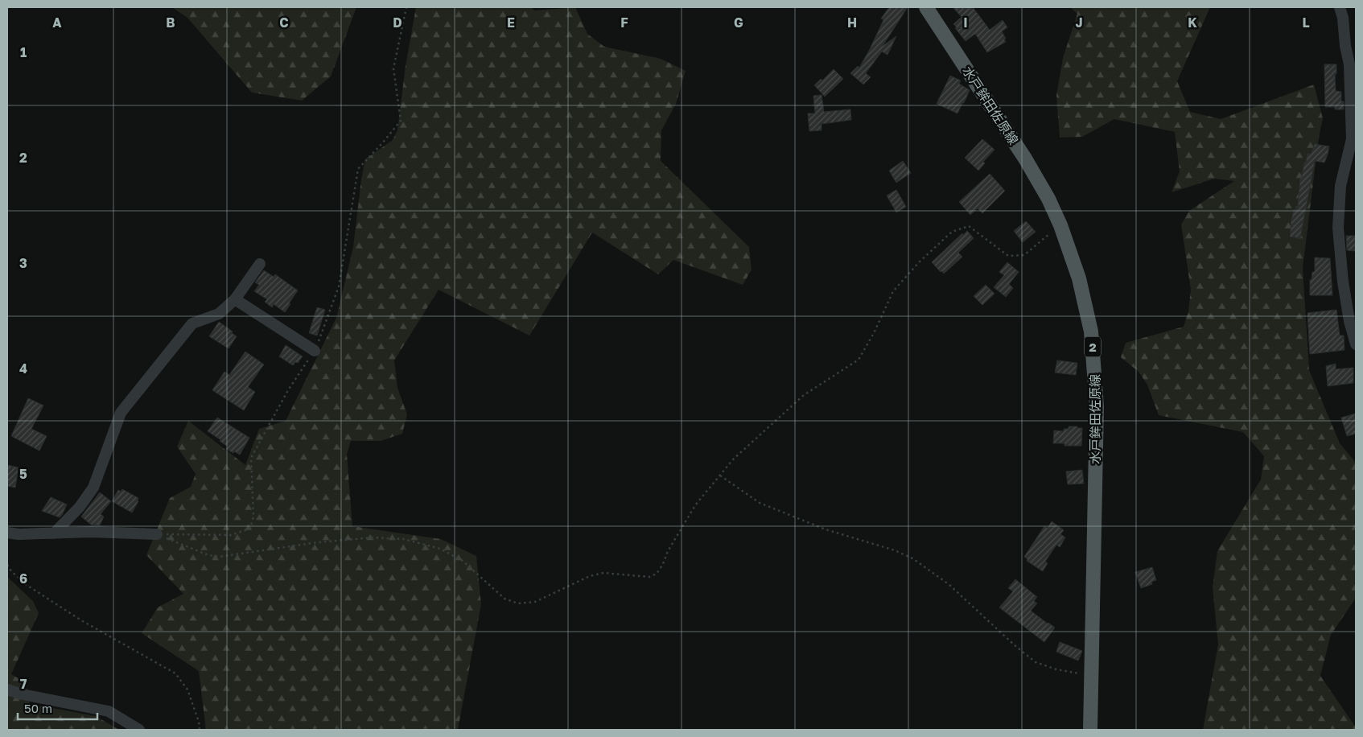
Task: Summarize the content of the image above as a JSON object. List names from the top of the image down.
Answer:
{
  "streets": {
    "main road": ["水戸鉾田佐原線", "2"]
  },
  "scale_bar": "50 m",
  "grid": {
    "columns": [
      "A",
      "B",
      "C",
      "D",
      "E",
      "F",
      "G",
      "H",
      "I",
      "J",
      "K",
      "L"
    ],
    "rows": [
      "1",
      "2",
      "3",
      "4",
      "5",
      "6",
      "7"
    ]
  }
}
